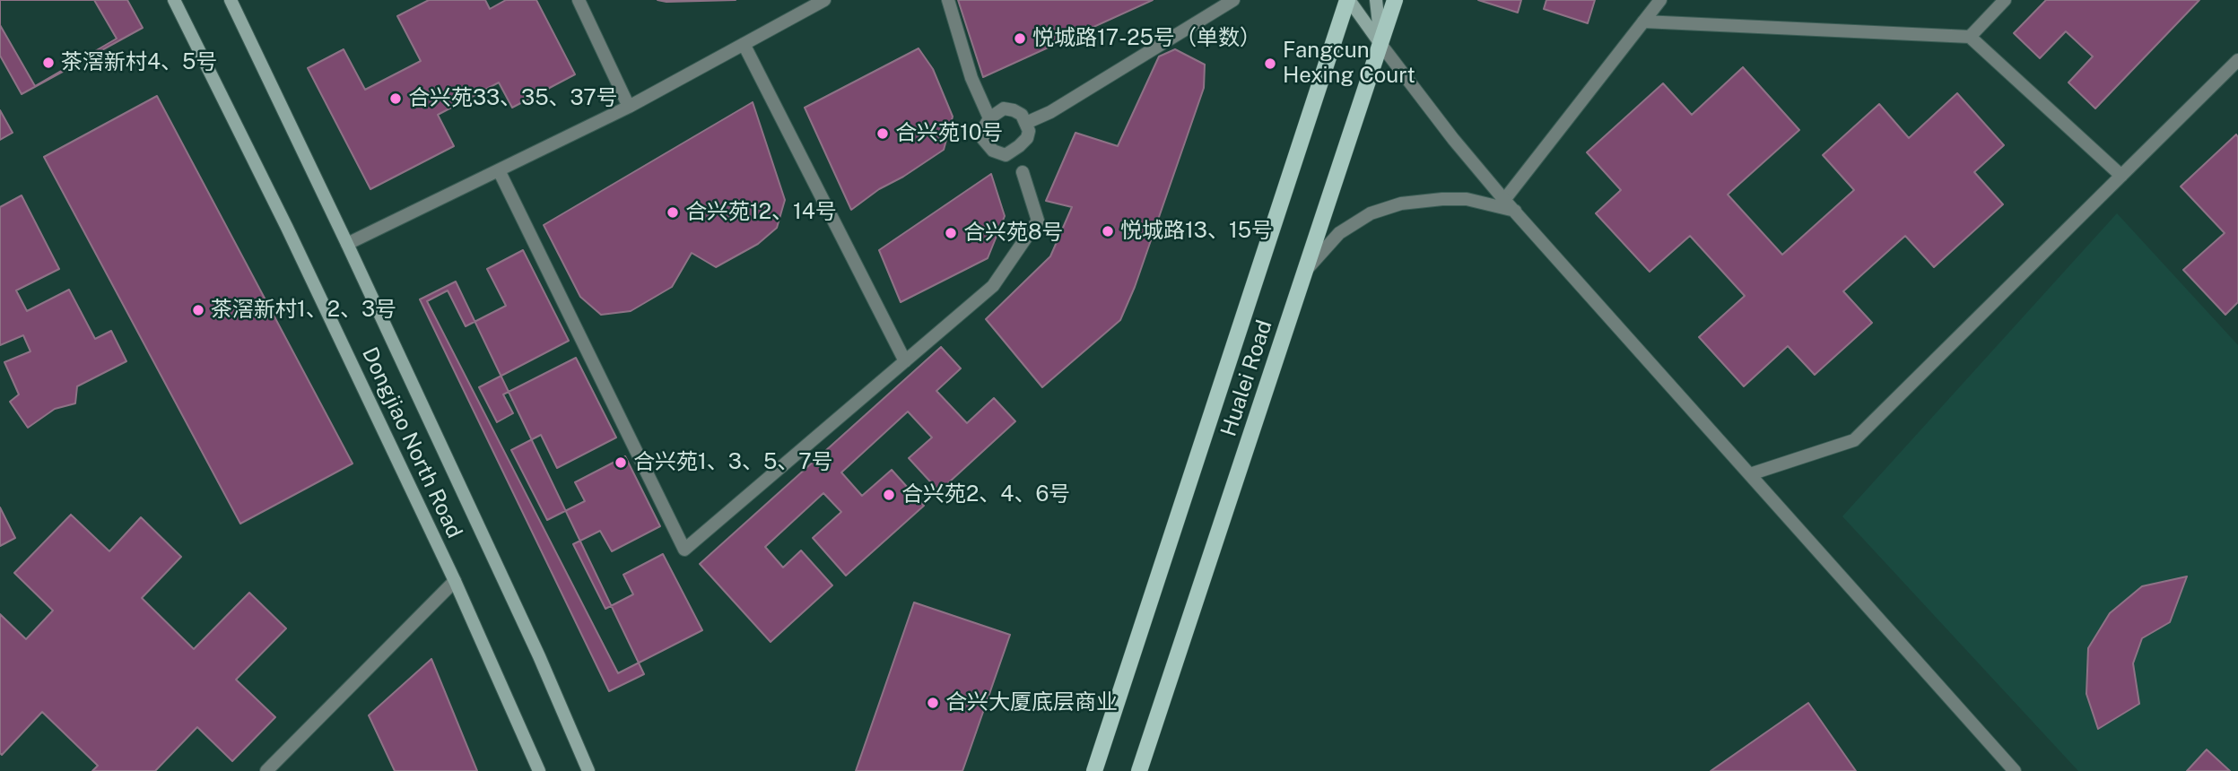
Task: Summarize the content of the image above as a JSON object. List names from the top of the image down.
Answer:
{
  "streets": {
    "main road": ["Hualei Road", "Dongjiao North Road"]
  },
  "places": [
    "悦城路17-25号（单数）",
    "茶滘新村4、5号",
    "Fangcun Hexing Court",
    "合兴苑33、35、37号",
    "合兴苑10号",
    "合兴苑12、14号",
    "悦城路13、15号",
    "合兴苑8号",
    "茶滘新村1、2、3号",
    "合兴苑1、3、5、7号",
    "合兴苑2、4、6号",
    "合兴大厦底层商业"
  ]
}
